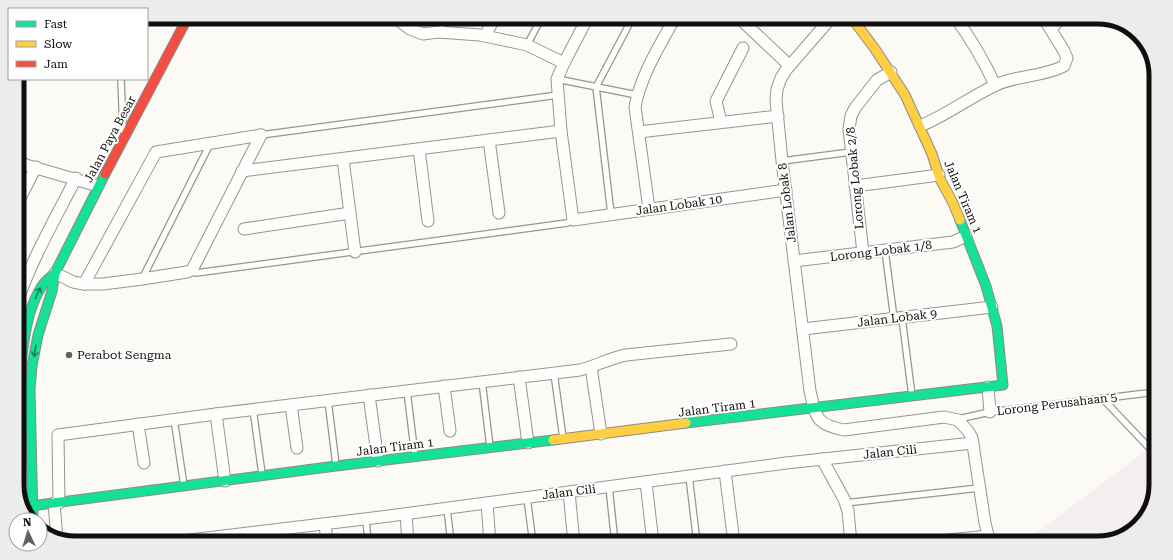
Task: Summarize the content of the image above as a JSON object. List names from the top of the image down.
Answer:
{
  "streets": {
    "street": [
      "Jalan Paya Besar",
      "Lorong Lobak 2/8",
      "Jalan Tiram 1",
      "Jalan Lobak 8",
      "Jalan Lobak 10",
      "Lorong Lobak 1/8",
      "Jalan Lobak 9",
      "Lorong Perusahaan 5",
      "Jalan Cili"
    ]
  },
  "crossings": [
    ["Lorong Lobak 2/8", "Jalan Tiram 1"],
    ["Lorong Lobak 2/8", "Lorong Lobak 1/8"],
    ["Jalan Tiram 1", "Jalan Lobak 8"],
    ["Jalan Tiram 1", "Lorong Lobak 1/8"],
    ["Jalan Tiram 1", "Jalan Lobak 9"],
    ["Jalan Tiram 1", "Lorong Perusahaan 5"],
    ["Jalan Lobak 8", "Jalan Lobak 10"],
    ["Jalan Lobak 8", "Lorong Lobak 1/8"],
    ["Jalan Lobak 8", "Jalan Lobak 9"],
    ["Jalan Lobak 8", "Lorong Perusahaan 5"]
  ],
  "places": ["Perabot Sengma"],
  "legend": ["Fast", "Slow", "Jam"],
  "north": "top"
}
